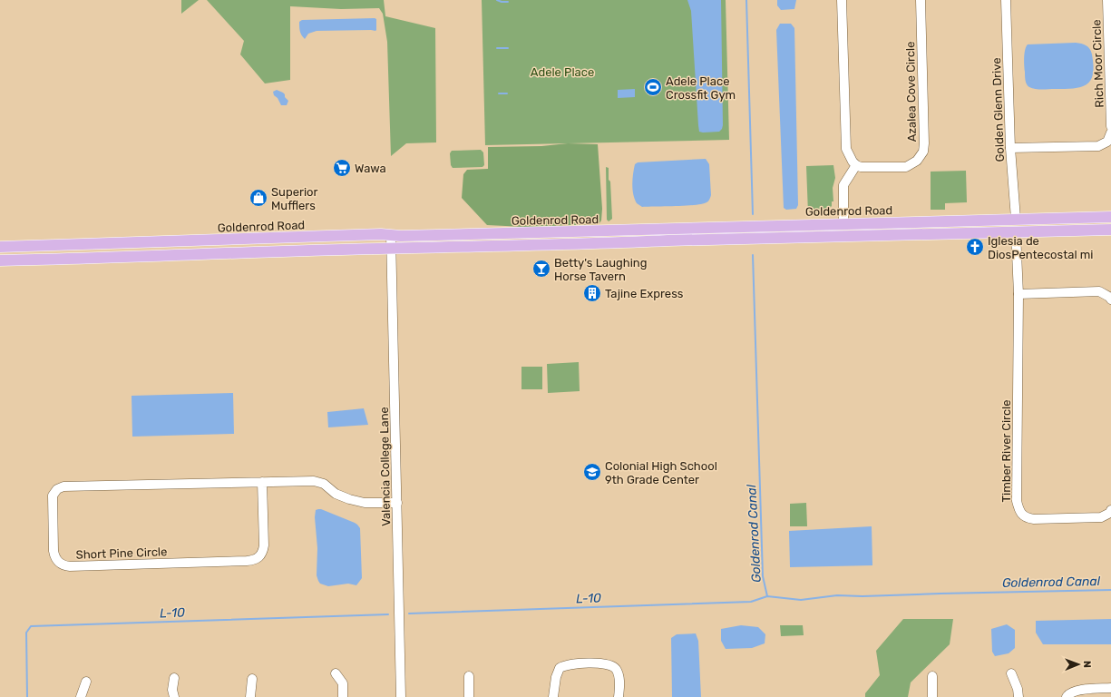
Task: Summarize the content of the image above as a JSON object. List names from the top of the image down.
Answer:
{
  "streets": {
    "main road": ["Goldenrod Road"],
    "street": [
      "Rich Moor Circle",
      "Azalea Cove Circle",
      "Golden Glenn Drive",
      "Timber River Circle",
      "Valencia College Lane",
      "Short Pine Circle"
    ]
  },
  "crossings": [
    ["Golden Glenn Drive", "Goldenrod Road"],
    ["Goldenrod Road", "Timber River Circle"],
    ["Goldenrod Road", "Valencia College Lane"],
    ["Valencia College Lane", "Short Pine Circle"]
  ],
  "water": ["Goldenrod Canal", "L-10"],
  "parks": ["Adele Place"],
  "places": {
    "sports": ["Adele Place Crossfit Gym"],
    "supermarket": ["Wawa"],
    "shop": ["Superior Mufflers"],
    "church": ["Iglesia de DiosPentecostal mi"],
    "bar": ["Betty's Laughing Horse Tavern"],
    "building": ["Tajine Express"],
    "school or university": ["Colonial High School 9th Grade Center"]
  },
  "north": "right"
}
